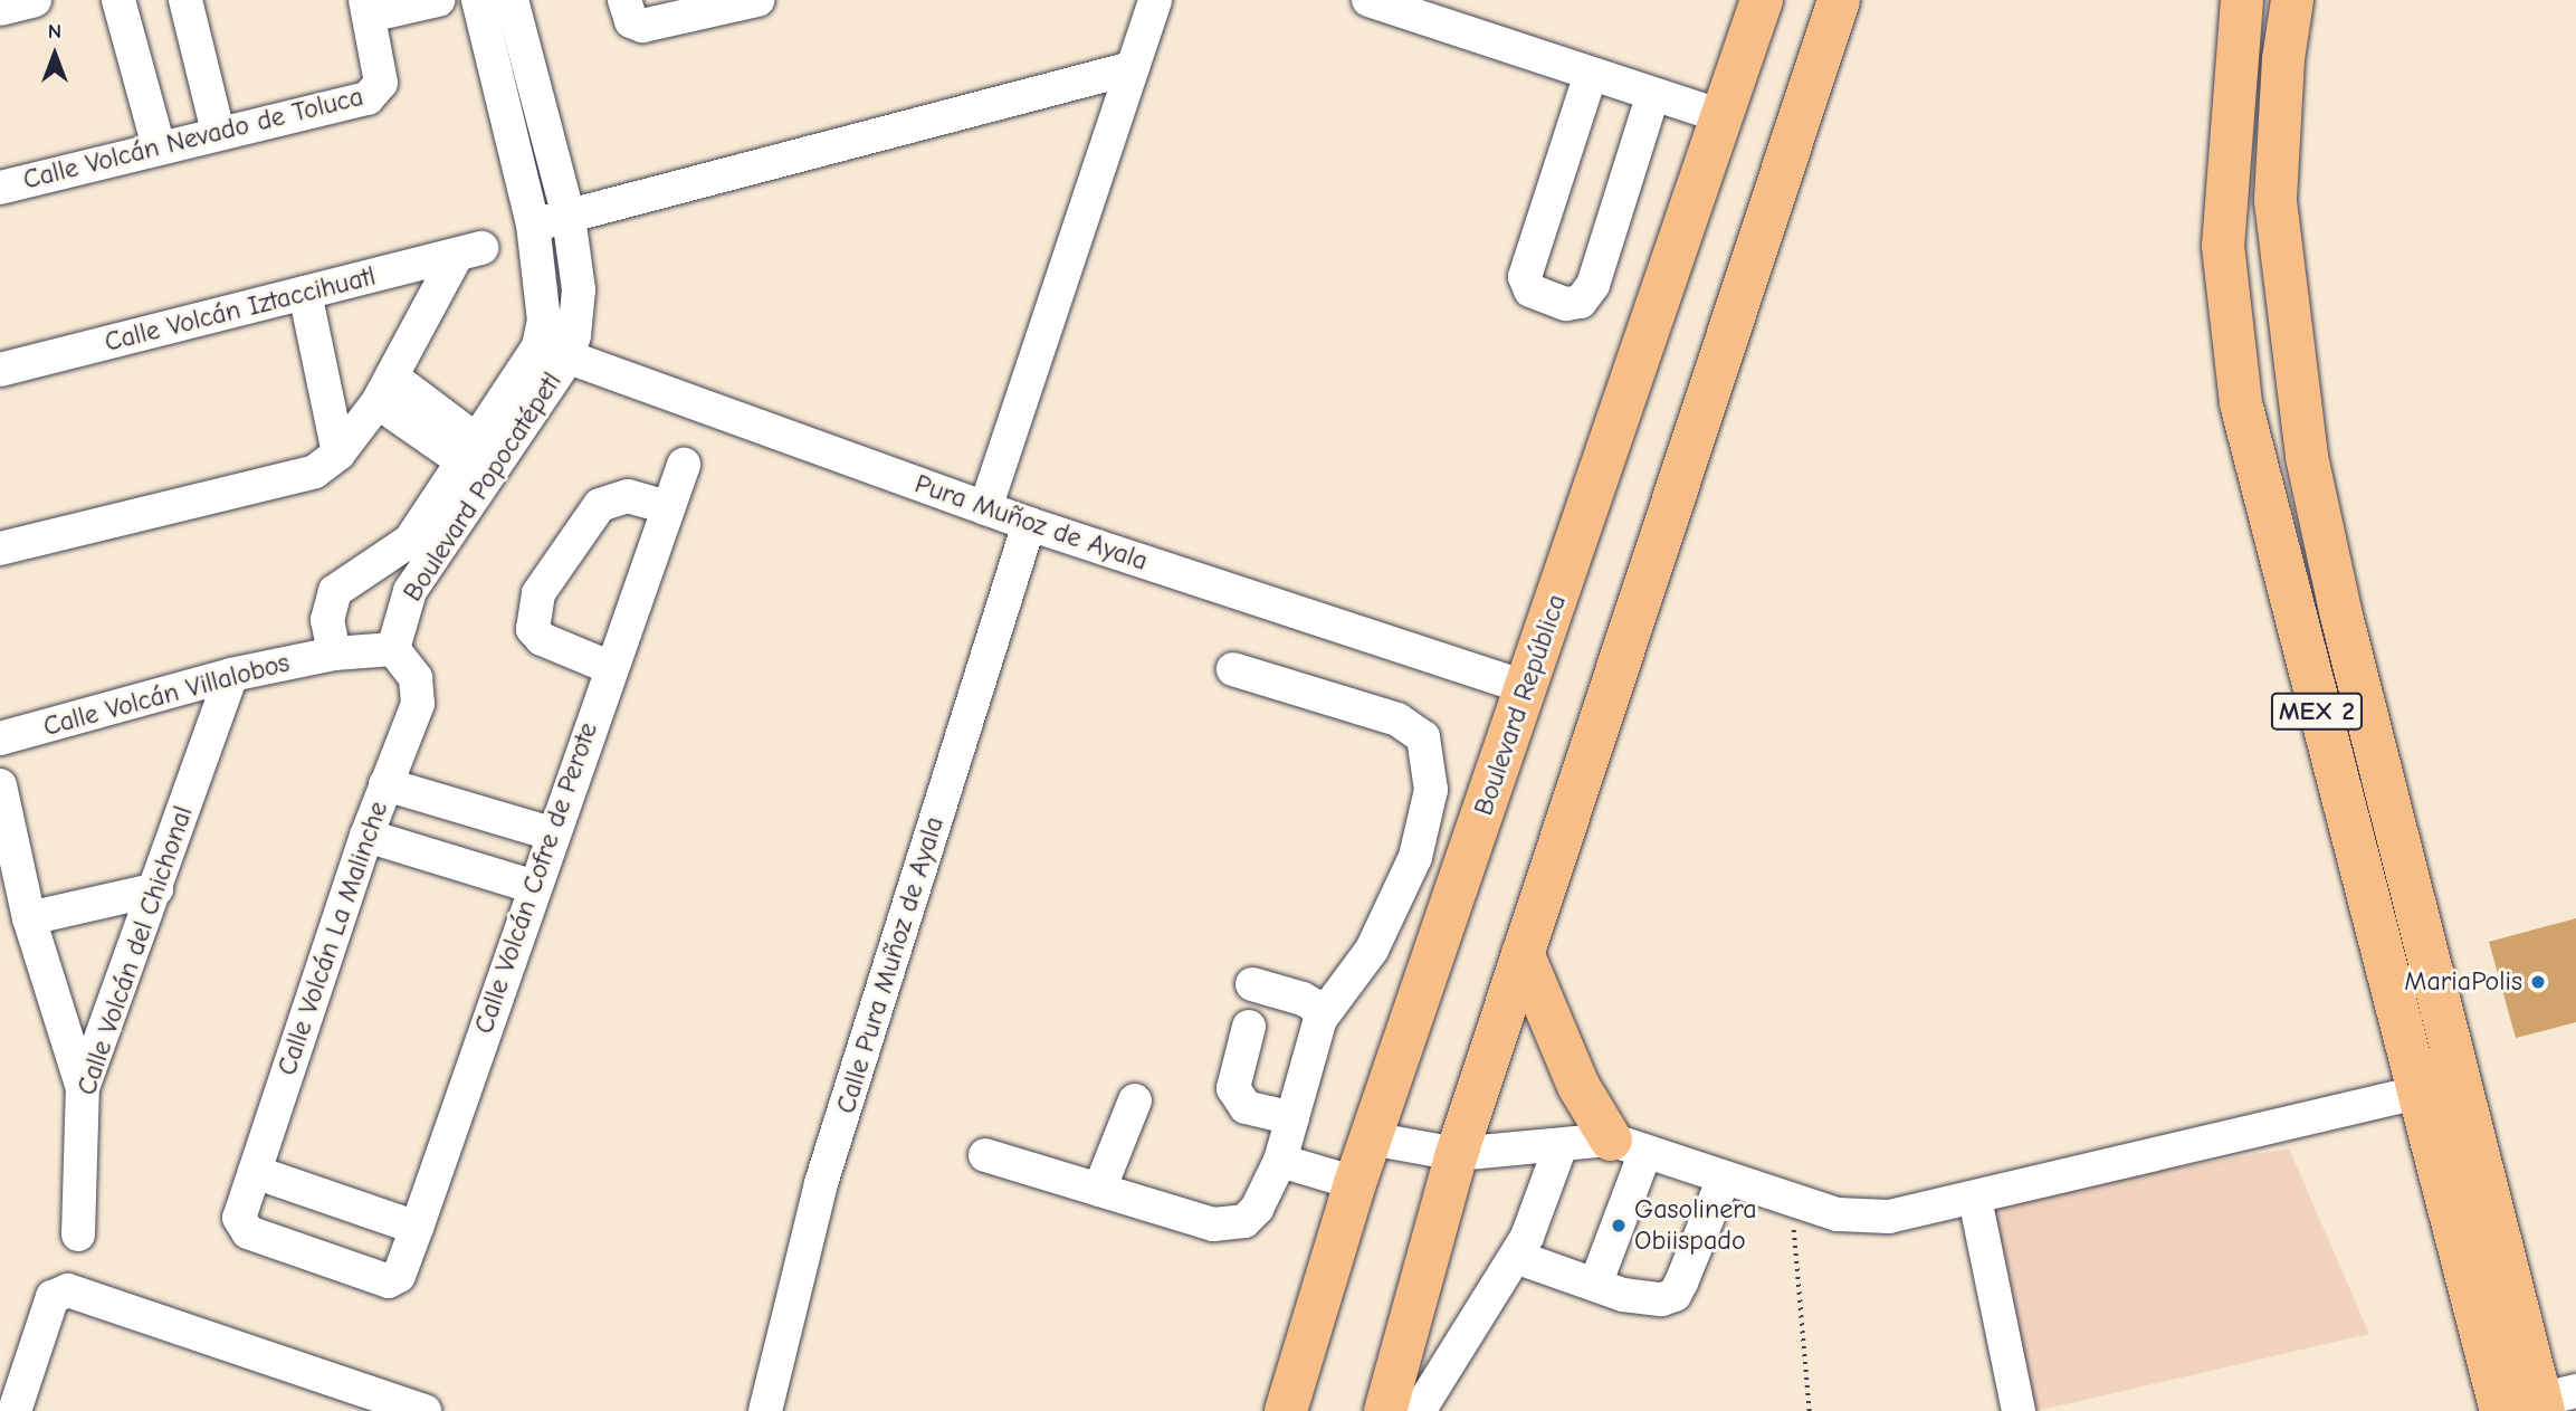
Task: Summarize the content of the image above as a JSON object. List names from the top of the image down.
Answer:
{
  "streets": {
    "main road": ["Boulevard República", "MEX 2"],
    "street": [
      "Calle Volcán Nevado de Toluca",
      "Calle Volcán Iztaccihuatl",
      "Boulevard Popocatépetl",
      "Pura Muñoz de Ayala",
      "Calle Volcán Villalobos",
      "Calle Volcán Cofre de Perote",
      "Calle Volcán La Malinche",
      "Calle Volcán del Chichonal",
      "Calle Pura Muñoz de Ayala"
    ]
  },
  "crossings": [
    ["Boulevard Popocatépetl", "Pura Muñoz de Ayala"],
    ["Boulevard Popocatépetl", "Calle Volcán Villalobos"],
    ["Boulevard Popocatépetl", "Calle Volcán La Malinche"],
    ["Pura Muñoz de Ayala", "Boulevard República"],
    ["Pura Muñoz de Ayala", "Calle Pura Muñoz de Ayala"],
    ["Calle Volcán Villalobos", "Calle Volcán del Chichonal"],
    ["Calle Volcán Cofre de Perote", "Calle Volcán La Malinche"]
  ],
  "places": ["MariaPolis", "Gasolinera Obiispado"],
  "north": "top"
}
